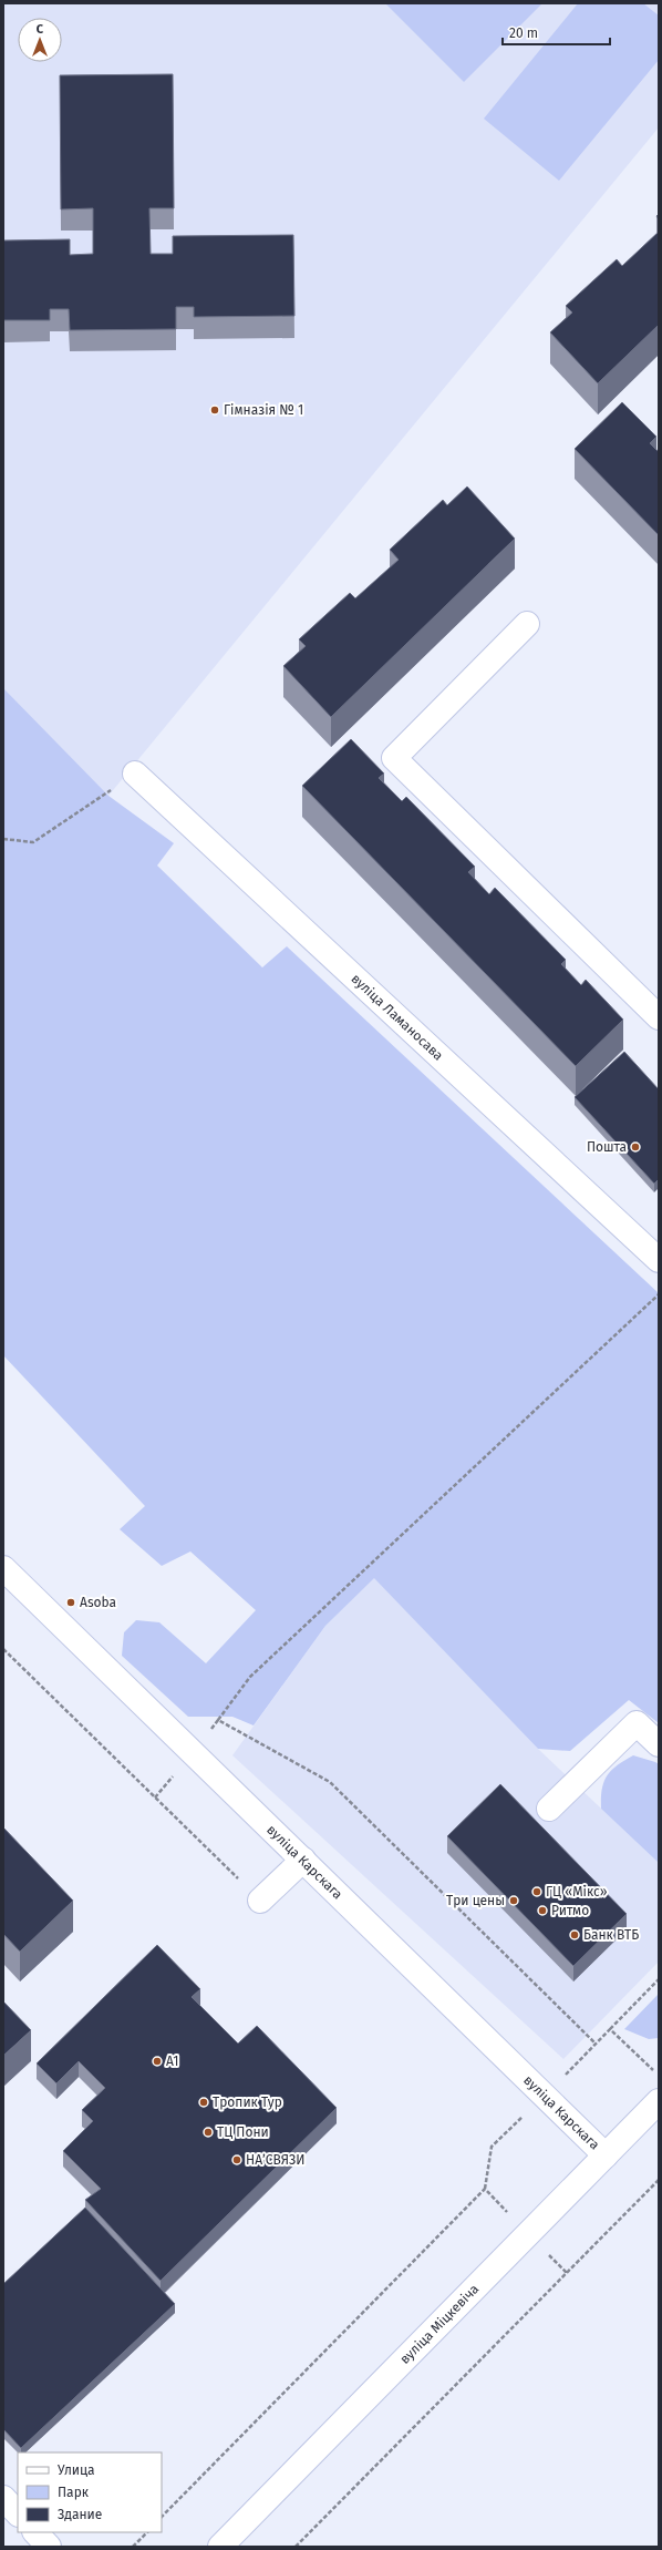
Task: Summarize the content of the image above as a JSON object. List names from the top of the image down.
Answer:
{
  "streets": {
    "street": ["вуліца Ламаносава", "вуліца Карскага", "вуліца Міцкевіча"]
  },
  "crossings": [
    ["вуліца Карскага", "вуліца Міцкевіча"]
  ],
  "places": [
    "Гімназія № 1",
    "Пошта",
    "Asoba",
    "ГЦ «Мікс»",
    "Три цены",
    "Ритмо",
    "Банк ВТБ",
    "A1",
    "Тропик Тур",
    "ТЦ Пони",
    "НАʼСВЯЗИ"
  ],
  "legend": ["Улица", "Парк", "Здание"],
  "scale_bar": "20 m",
  "north": "top"
}
